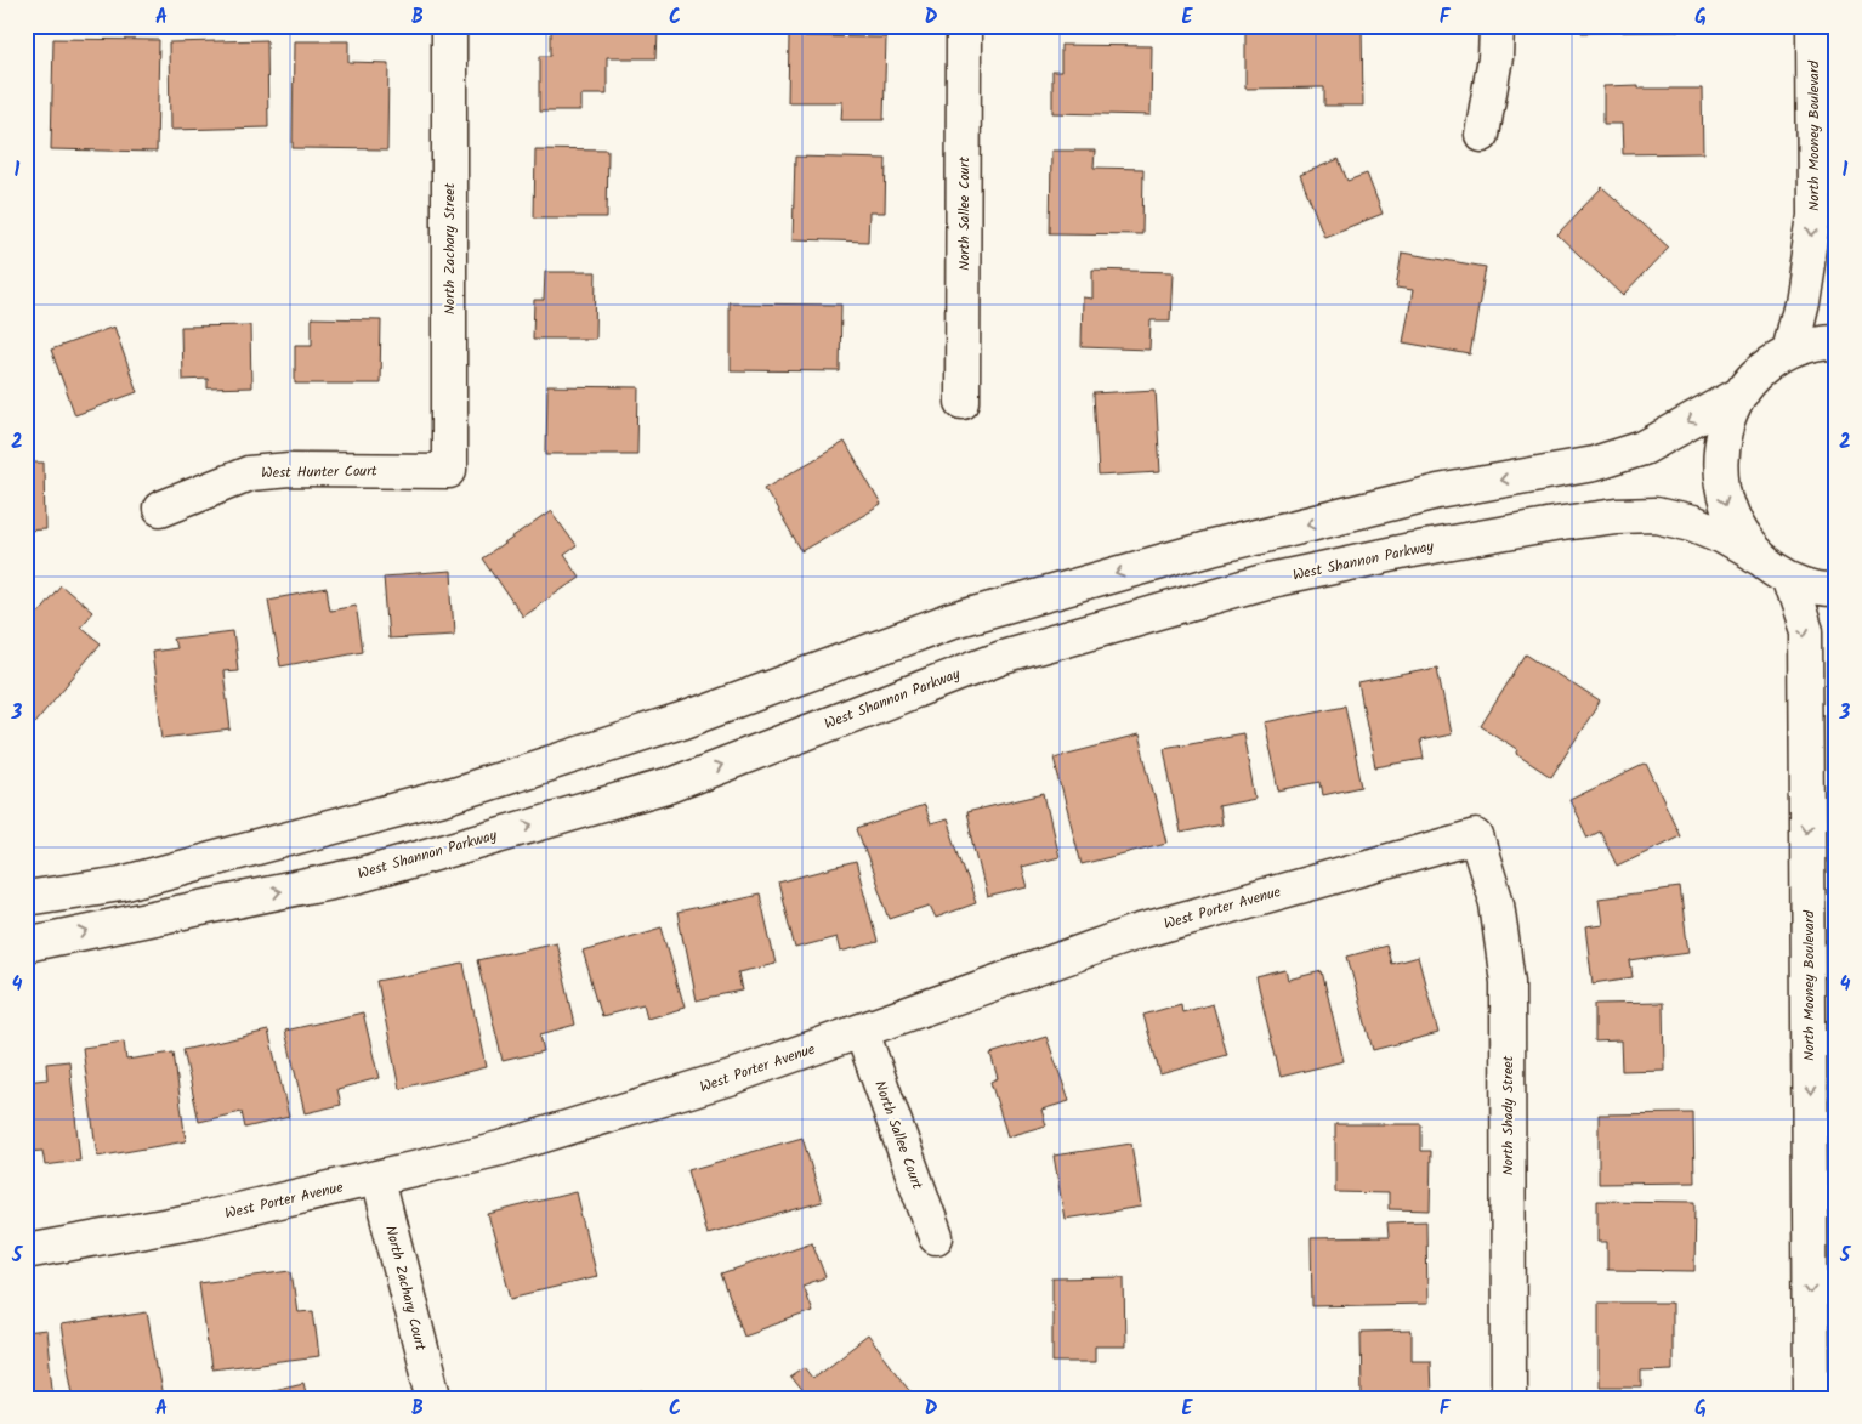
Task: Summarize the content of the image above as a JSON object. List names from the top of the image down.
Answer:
{
  "streets": {
    "street": [
      "North Mooney Boulevard",
      "North Sallee Court",
      "North Zachary Street",
      "West Hunter Court",
      "West Shannon Parkway",
      "West Porter Avenue",
      "North Shady Street",
      "North Zachary Court"
    ]
  },
  "crossings": [
    ["North Mooney Boulevard", "West Shannon Parkway"],
    ["North Sallee Court", "West Porter Avenue"],
    ["North Zachary Street", "West Hunter Court"],
    ["West Porter Avenue", "North Shady Street"],
    ["West Porter Avenue", "North Zachary Court"]
  ],
  "one_way": ["North Mooney Boulevard"],
  "grid": {
    "columns": [
      "A",
      "B",
      "C",
      "D",
      "E",
      "F",
      "G"
    ],
    "rows": [
      "1",
      "2",
      "3",
      "4",
      "5"
    ]
  }
}
